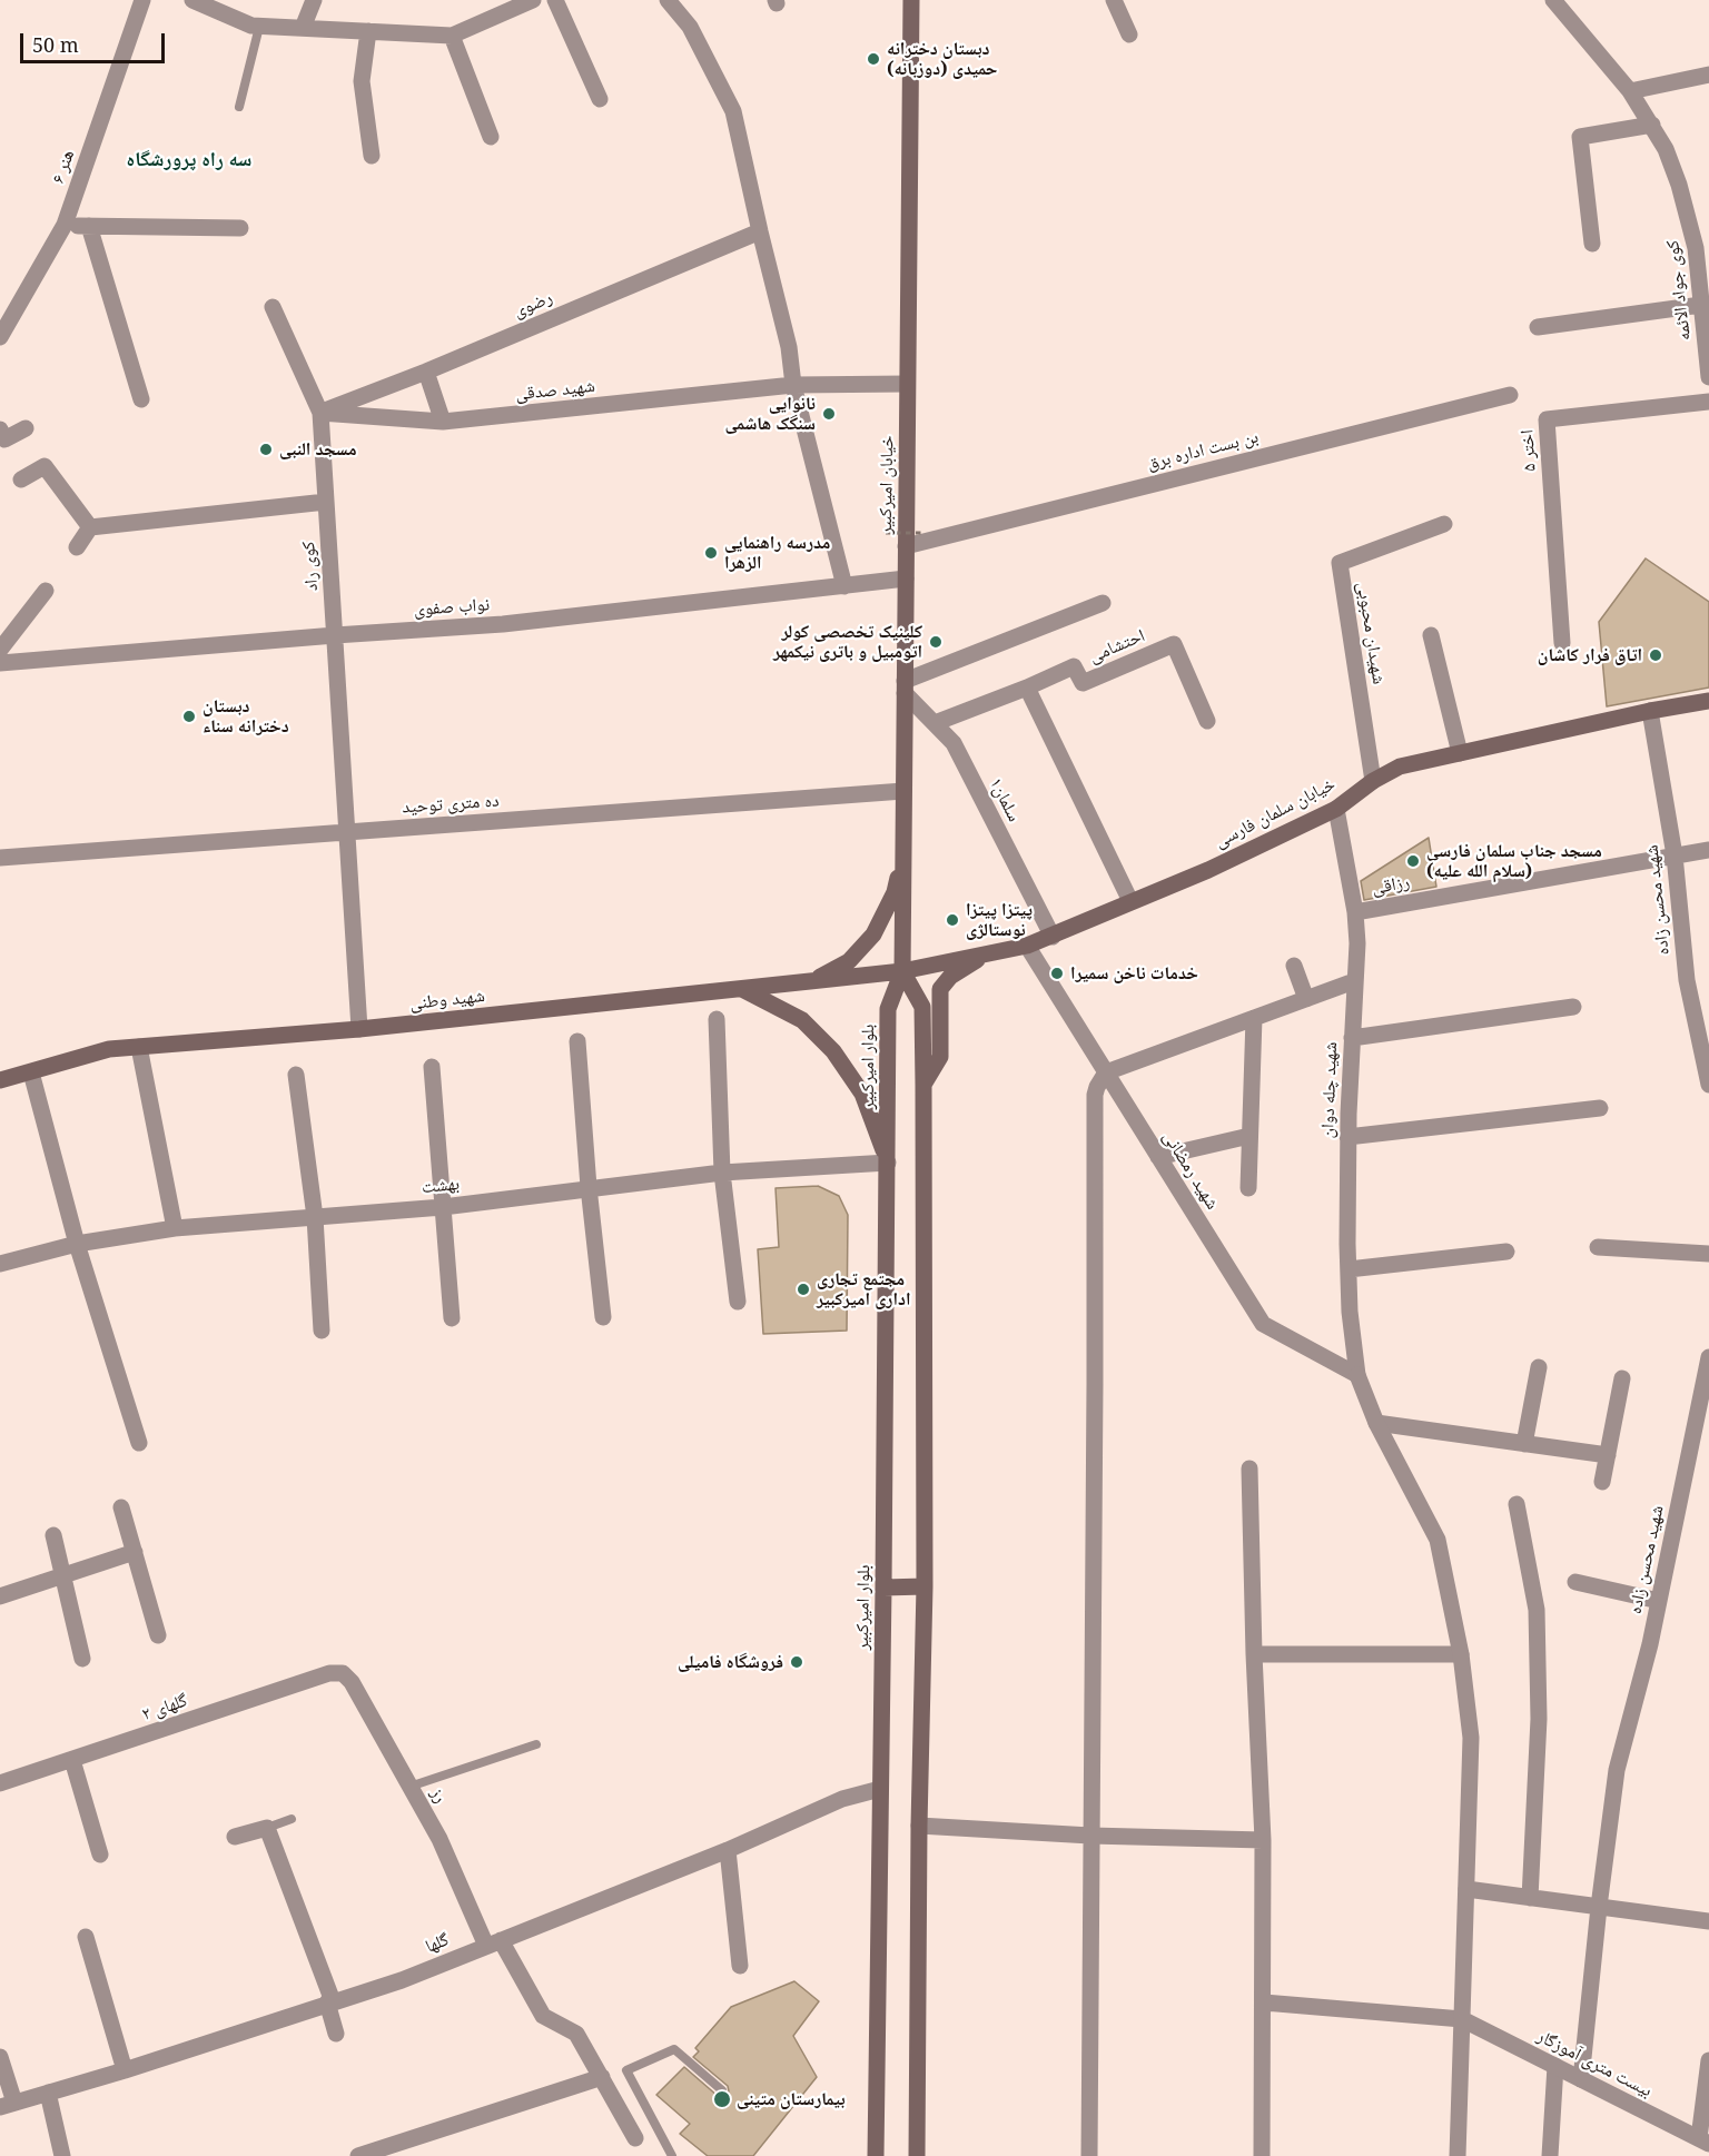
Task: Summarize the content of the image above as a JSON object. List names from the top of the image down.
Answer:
{
  "streets": {
    "main road": [
      "خیابان امیرکبیر",
      "خیابان سلمان فارسی",
      "شهید وطنی",
      "بلوار امیرکبیر"
    ],
    "street": [
      "هنر ۶",
      "کوی جواد الائمه",
      "رضوی",
      "شهید صدقی",
      "بن بست اداره برق",
      "اختر ۵",
      "کوی راد",
      "نواب صفوی",
      "شهیدان محبوبی",
      "احتشامی",
      "سلمان۱",
      "ده متری توحید",
      "رزاقی",
      "شهید محسن زاده",
      "شهید چله دوان",
      "شهید رمضانی",
      "بهشت",
      "گلهای ۲",
      "رز",
      "گلها",
      "بیست متری آموزگار"
    ]
  },
  "crossings": [
    ["رضوی", "شهید صدقی"],
    ["رضوی", "کوی راد"],
    ["شهید صدقی", "خیابان امیرکبیر"],
    ["شهید صدقی", "کوی راد"],
    ["بن بست اداره برق", "خیابان امیرکبیر"],
    ["خیابان امیرکبیر", "نواب صفوی"],
    ["خیابان امیرکبیر", "سلمان۱"],
    ["خیابان امیرکبیر", "ده متری توحید"],
    ["خیابان امیرکبیر", "خیابان سلمان فارسی"],
    ["خیابان امیرکبیر", "شهید وطنی"],
    ["خیابان امیرکبیر", "بلوار امیرکبیر"],
    ["کوی راد", "نواب صفوی"],
    ["کوی راد", "ده متری توحید"],
    ["کوی راد", "شهید وطنی"],
    ["شهیدان محبوبی", "خیابان سلمان فارسی"],
    ["احتشامی", "سلمان۱"],
    ["سلمان۱", "خیابان سلمان فارسی"],
    ["خیابان سلمان فارسی", "شهید محسن زاده"],
    ["خیابان سلمان فارسی", "شهید وطنی"],
    ["خیابان سلمان فارسی", "بلوار امیرکبیر"],
    ["خیابان سلمان فارسی", "شهید چله دوان"],
    ["خیابان سلمان فارسی", "شهید رمضانی"],
    ["رزاقی", "شهید محسن زاده"],
    ["رزاقی", "شهید چله دوان"],
    ["شهید محسن زاده", "بیست متری آموزگار"],
    ["شهید وطنی", "بلوار امیرکبیر"],
    ["بلوار امیرکبیر", "بهشت"],
    ["بلوار امیرکبیر", "گلها"],
    ["شهید چله دوان", "شهید رمضانی"],
    ["شهید چله دوان", "بیست متری آموزگار"],
    ["گلهای ۲", "رز"],
    ["رز", "گلها"]
  ],
  "districts": ["سه راه پرورشگاه"],
  "places": [
    "دبستان دخترانه حمیدی (دوزبانه)",
    "نانوایی سنگک هاشمی",
    "مسجد النبی",
    "مدرسه راهنمایی الزهرا",
    "کلینیک تخصصی کولر اتومبیل و باتری نیکمهر",
    "اتاق فرار کاشان",
    "دبستان دخترانه سناء",
    "مسجد جناب سلمان فارسی (سلام الله علیه)",
    "پیتزا پیتزا نوستالژی",
    "خدمات ناخن سمیرا",
    "مجتمع تجاری اداری امیرکبیر",
    "فروشگاه فامیلی",
    "بیمارستان متینی"
  ],
  "scale_bar": "50 m"
}
